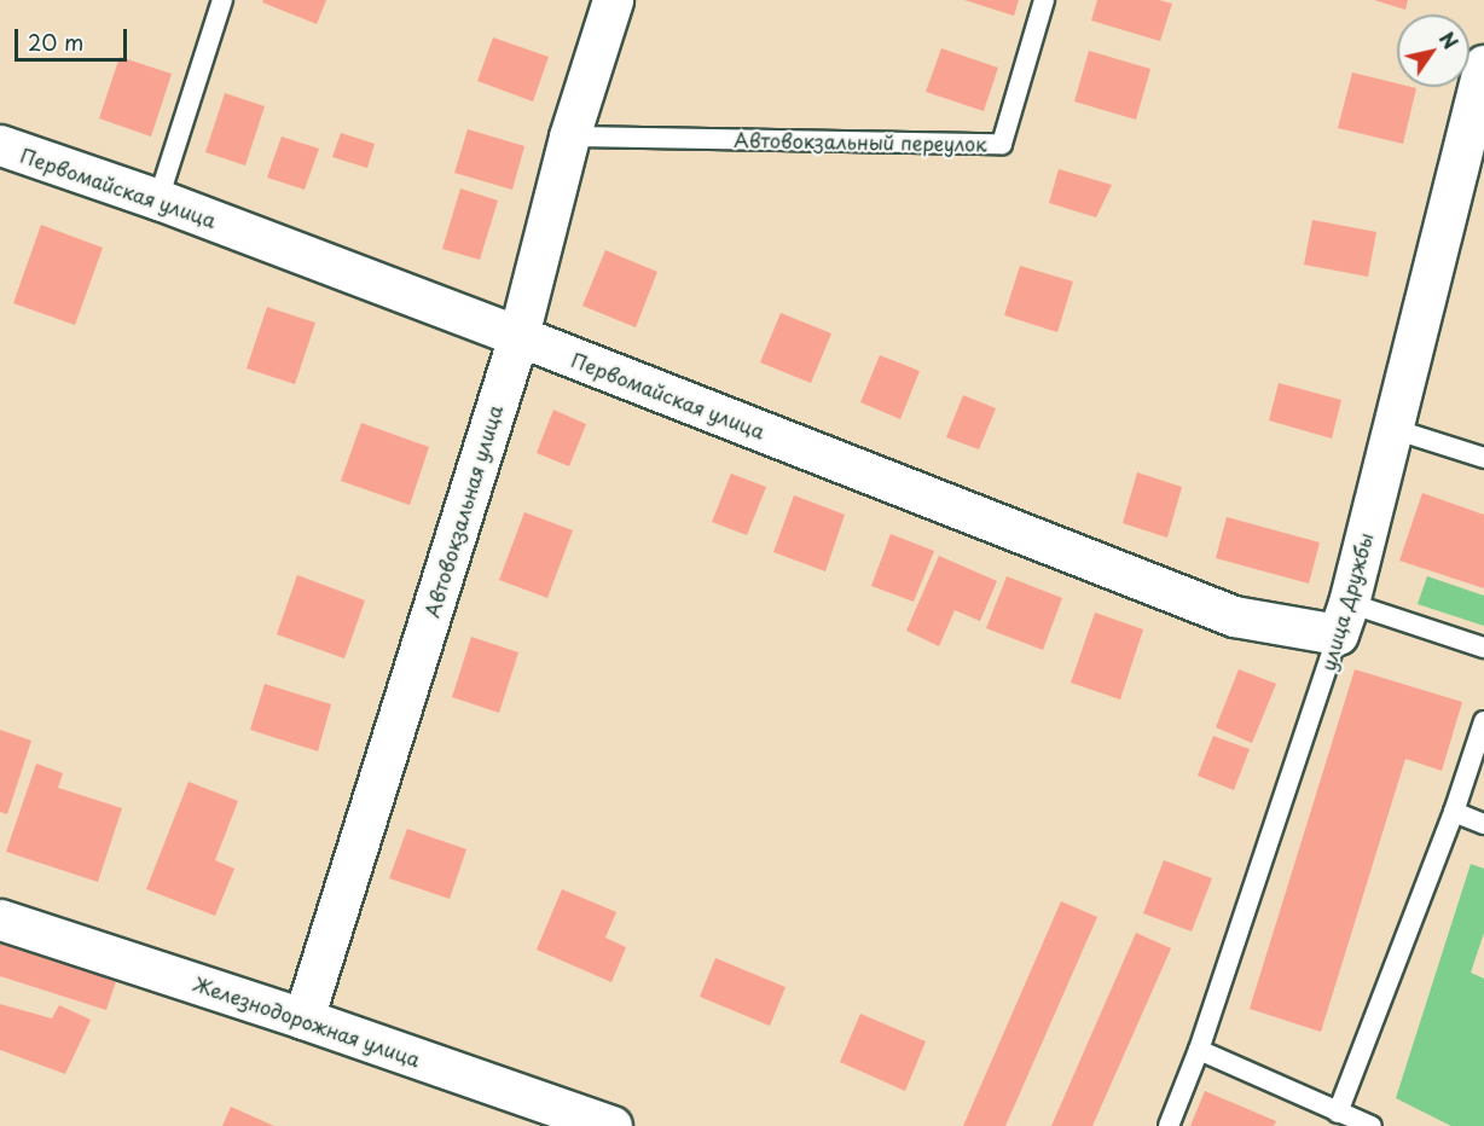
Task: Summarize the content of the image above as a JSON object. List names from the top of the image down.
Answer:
{
  "streets": {
    "street": [
      "Первомайская улица",
      "Автовокзальная улица",
      "улица Дружбы",
      "Железнодорожная улица"
    ],
    "lane": ["Автовокзальный переулок"]
  },
  "crossings": [
    ["Автовокзальный переулок", "Автовокзальная улица"],
    ["Первомайская улица", "Автовокзальная улица"],
    ["Первомайская улица", "улица Дружбы"],
    ["Автовокзальная улица", "Железнодорожная улица"]
  ],
  "scale_bar": "20 m",
  "north": "top right"
}
